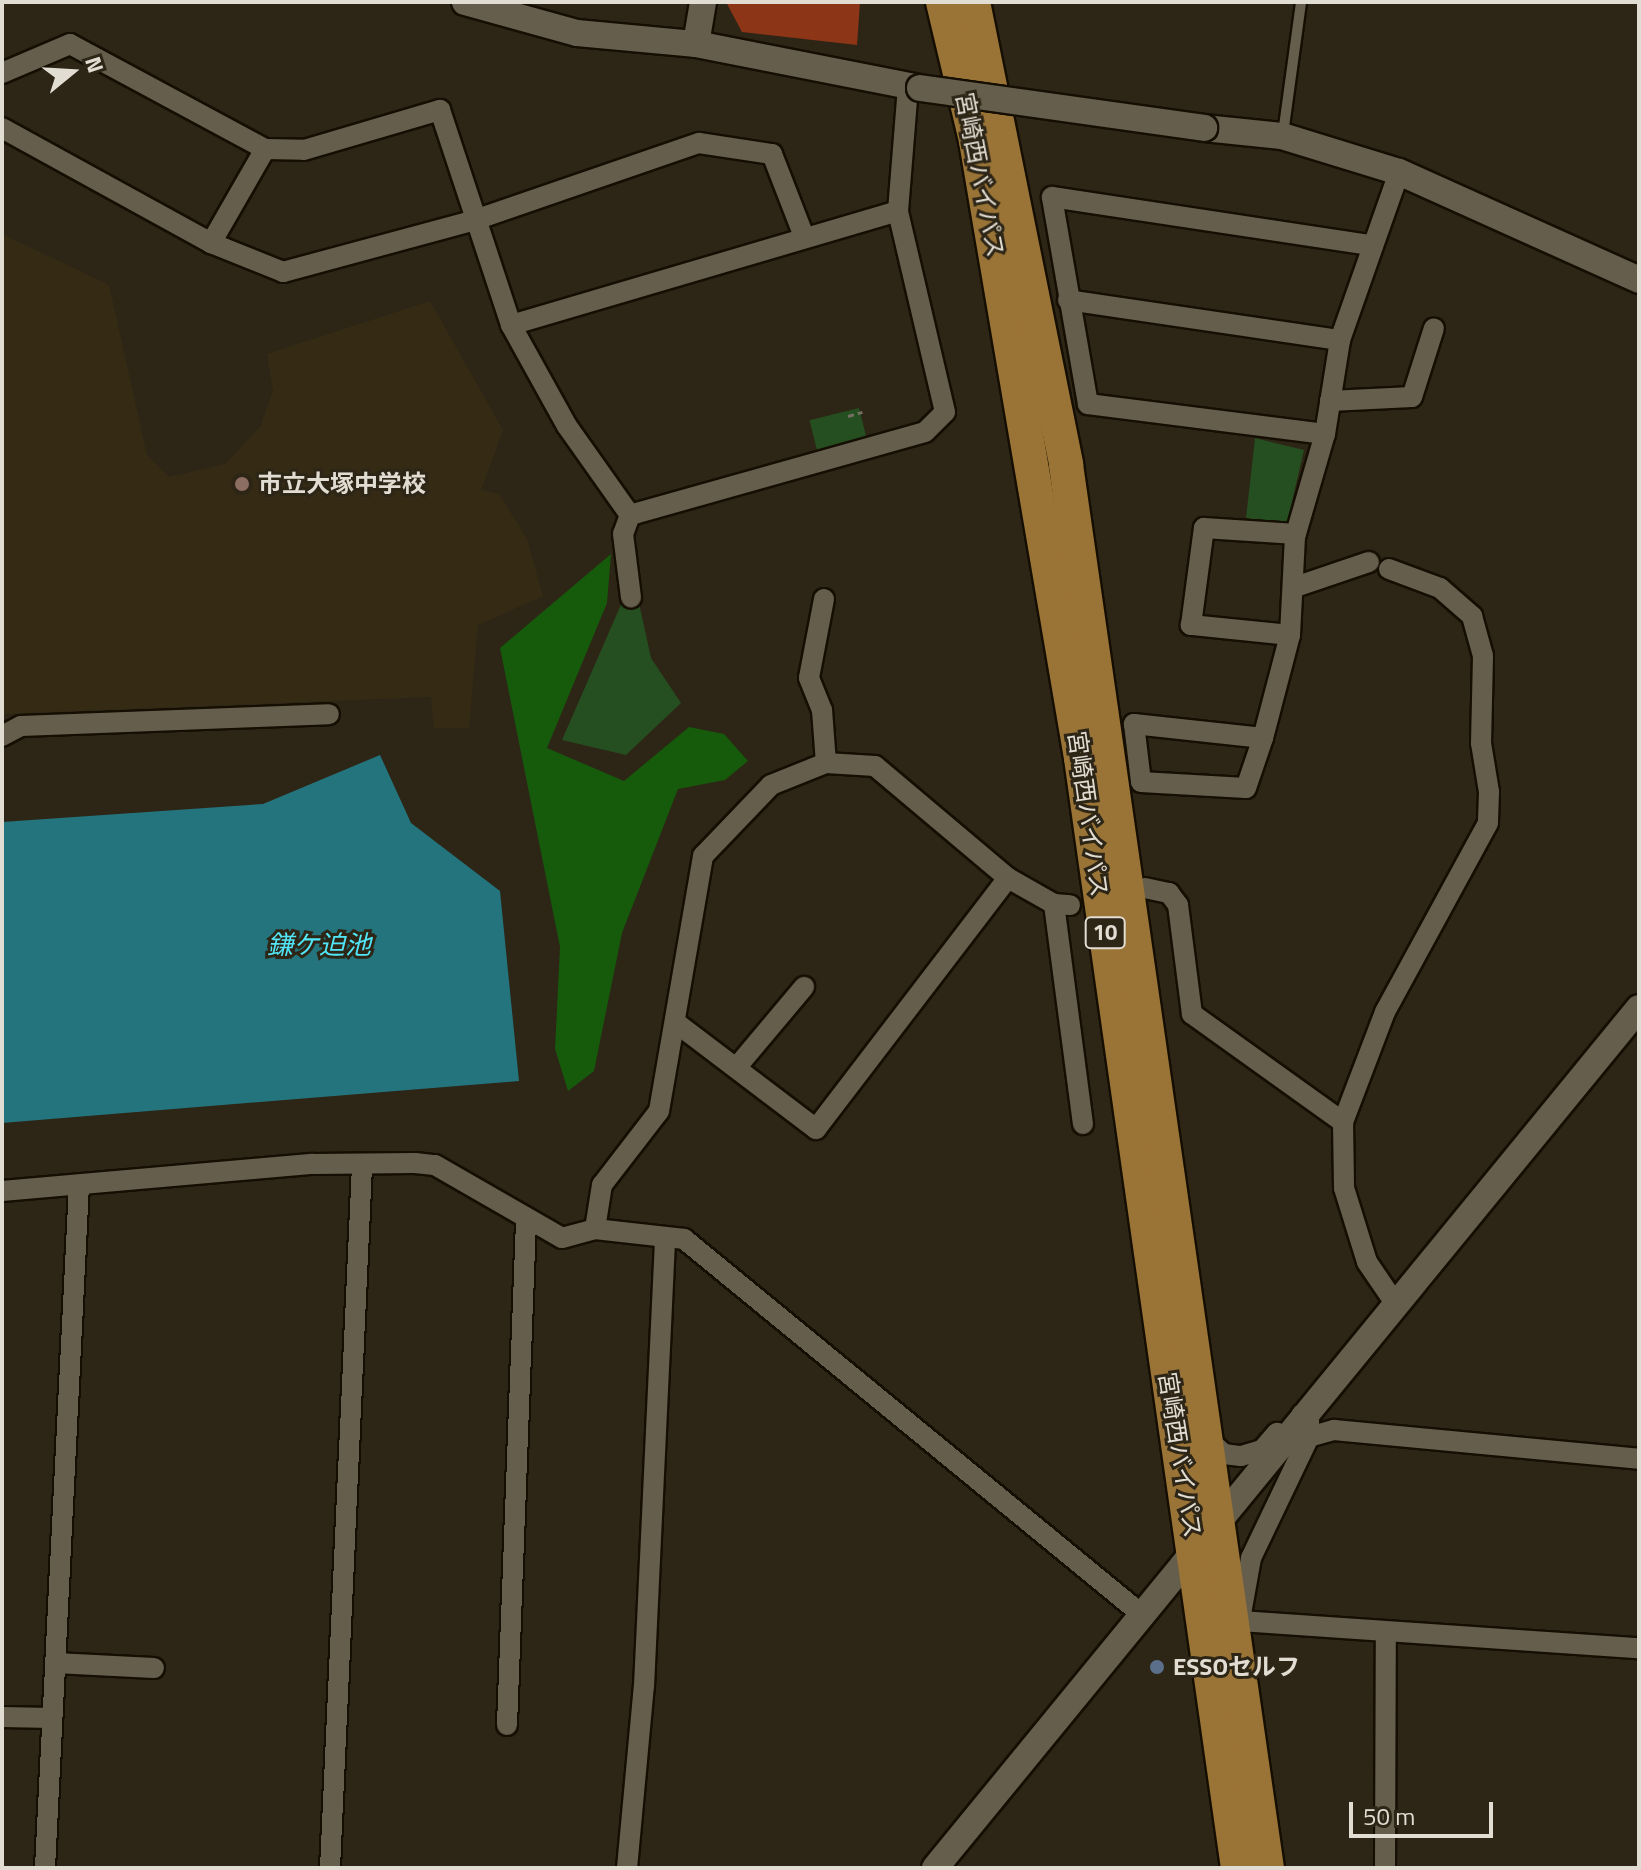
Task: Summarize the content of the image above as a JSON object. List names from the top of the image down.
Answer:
{
  "streets": {
    "highway": ["宮崎西バイパス", "10"]
  },
  "water": ["鎌ケ迫池"],
  "places": ["市立大塚中学校", "ESSOセルフ"],
  "scale_bar": "50 m",
  "north": "right"
}
